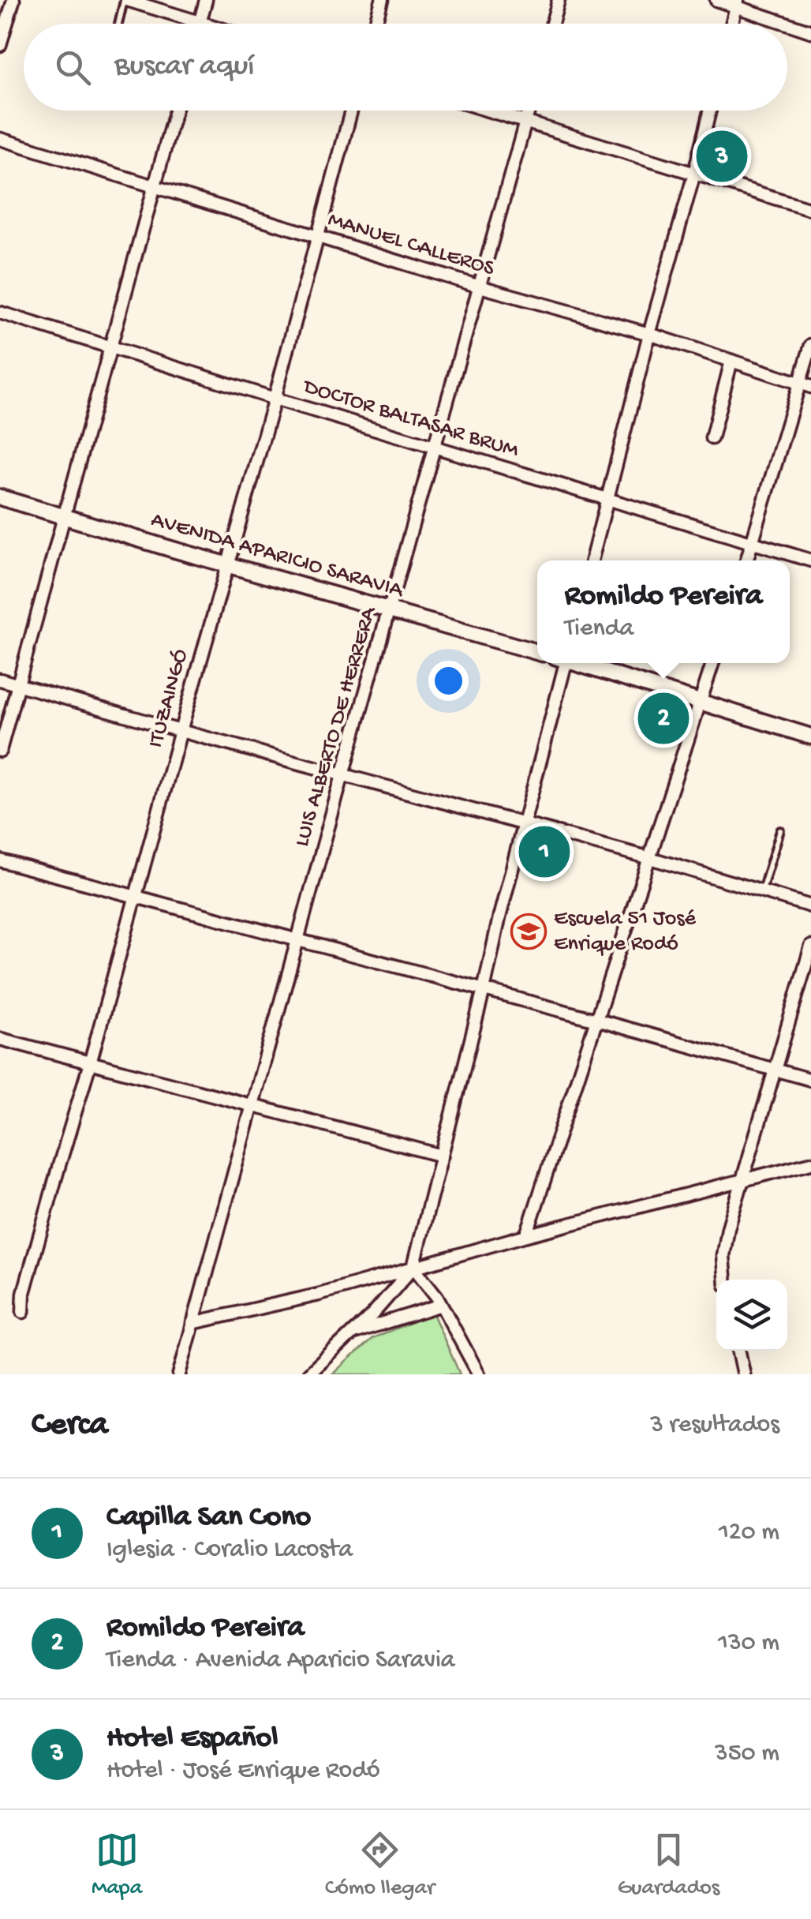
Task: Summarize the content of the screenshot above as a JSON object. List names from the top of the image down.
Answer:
{
  "streets": {
    "street": [
      "MANUEL CALLEROS",
      "DOCTOR BALTASAR BRUM",
      "AVENIDA APARICIO SARAVIA",
      "ITUZAINGÓ",
      "LUIS ALBERTO DE HERRERA"
    ]
  },
  "crossings": [
    ["MANUEL CALLEROS", "ITUZAINGÓ"],
    ["MANUEL CALLEROS", "LUIS ALBERTO DE HERRERA"],
    ["DOCTOR BALTASAR BRUM", "ITUZAINGÓ"],
    ["DOCTOR BALTASAR BRUM", "LUIS ALBERTO DE HERRERA"],
    ["AVENIDA APARICIO SARAVIA", "ITUZAINGÓ"],
    ["AVENIDA APARICIO SARAVIA", "LUIS ALBERTO DE HERRERA"]
  ],
  "places": {
    "school or university": ["Escuela 51 José Enrique Rodó"]
  },
  "page": {
    "search": "Buscar aquí",
    "pins": ["3", "2", "1"],
    "popup": ["Romildo Pereira", "Tienda"],
    "heading": ["Cerca", "3 resultados"],
    "list": [
      {
        "mark": "1",
        "name": "Capilla San Cono",
        "note": "Iglesia · Coralio Lacosta",
        "value": "120 m"
      },
      {
        "mark": "2",
        "name": "Romildo Pereira",
        "note": "Tienda · Avenida Aparicio Saravia",
        "value": "130 m"
      },
      {
        "mark": "3",
        "name": "Hotel Español",
        "note": "Hotel · José Enrique Rodó",
        "value": "350 m"
      }
    ],
    "nav": ["Mapa", "Cómo llegar", "Guardados"]
  }
}
